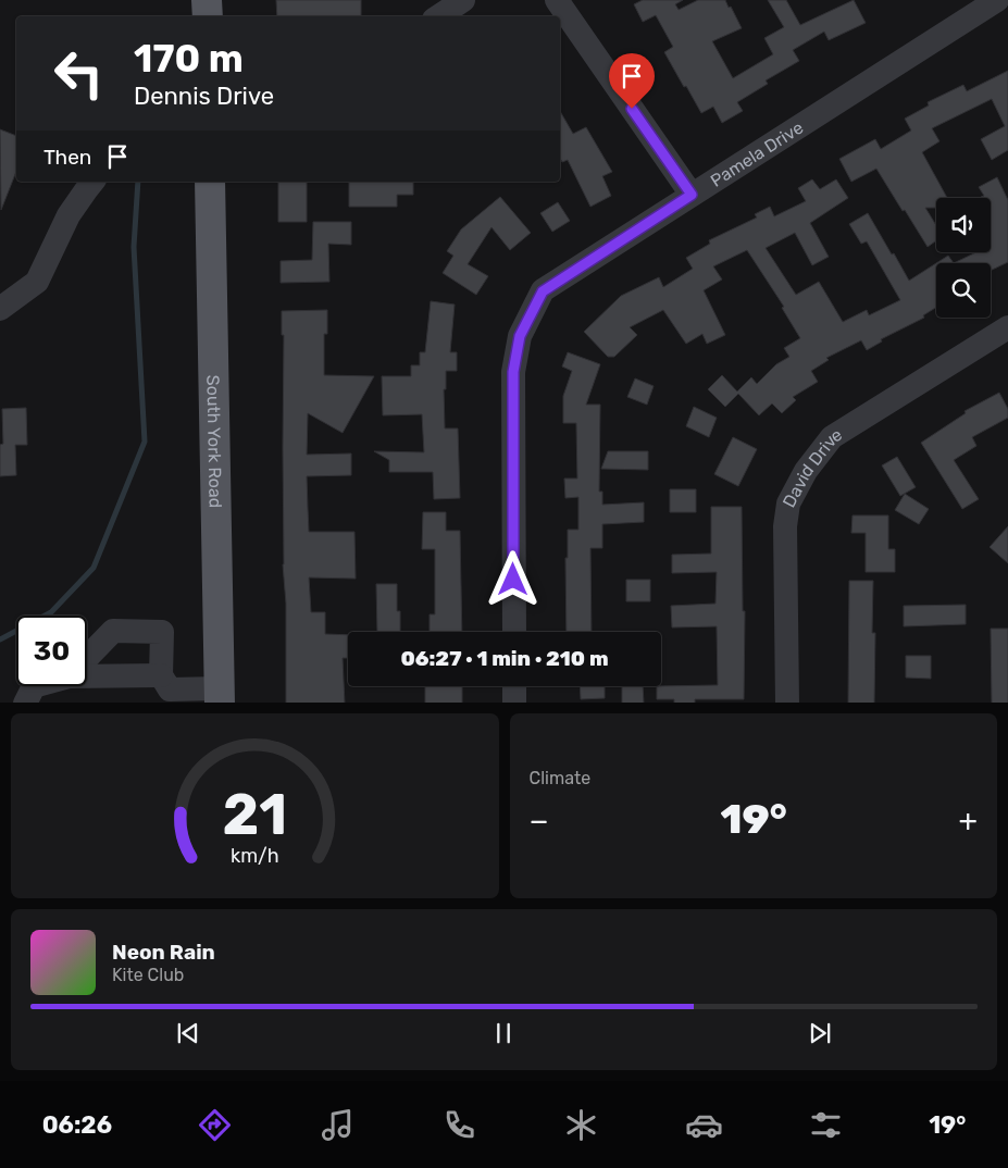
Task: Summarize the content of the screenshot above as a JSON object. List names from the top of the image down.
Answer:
{
  "streets": {
    "main road": ["South York Road"],
    "street": ["Pamela Drive", "David Drive"]
  },
  "page": {
    "turn": ["170 m", "Dennis Drive"],
    "then": "Then",
    "limit": "30",
    "trip": "06:27 · 1 min · 210 m",
    "tile": "Climate",
    "heat": ["−", "19°", "+"],
    "song": ["Neon Rain", "Kite Club"],
    "tabs": ["06:26", "19°"],
    "gauge": ["21", "km/h"]
  }
}
